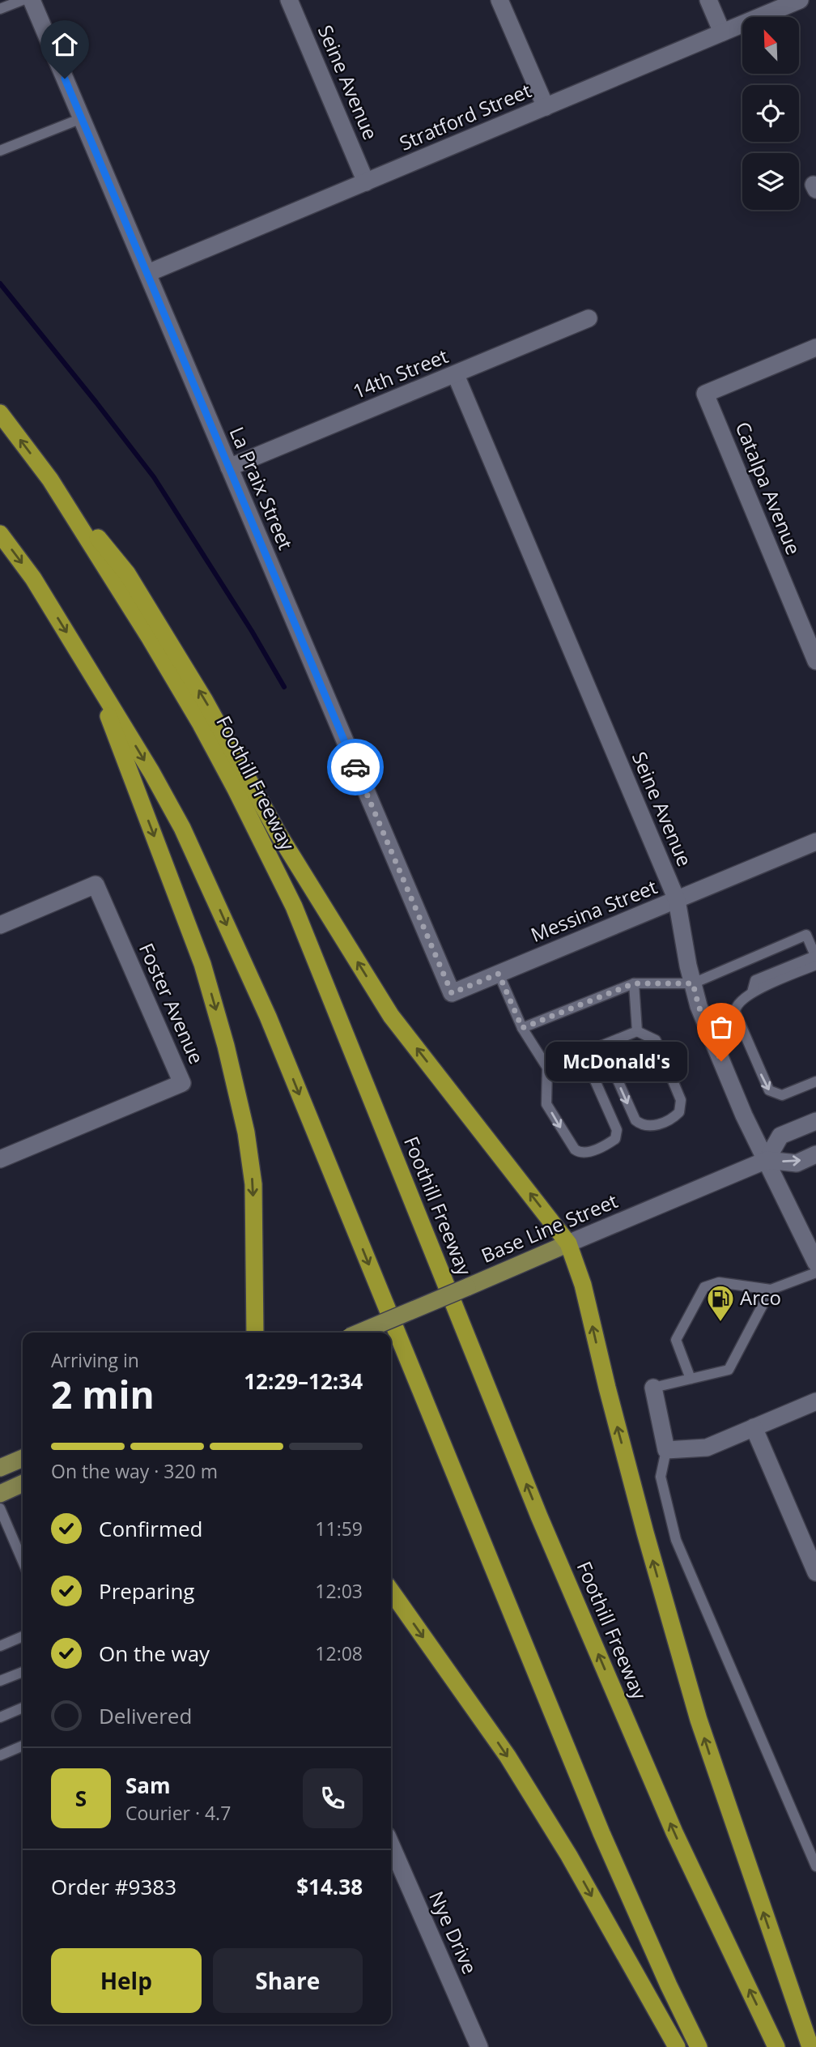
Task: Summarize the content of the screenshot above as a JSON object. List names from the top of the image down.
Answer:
{
  "streets": {
    "highway": ["Foothill Freeway"],
    "main road": ["Base Line Street"],
    "street": [
      "Seine Avenue",
      "Stratford Street",
      "14th Street",
      "La Praix Street",
      "Catalpa Avenue",
      "Messina Street",
      "Foster Avenue",
      "Nye Drive"
    ]
  },
  "crossings": [
    ["Seine Avenue", "Stratford Street"],
    ["Seine Avenue", "14th Street"],
    ["Seine Avenue", "Messina Street"],
    ["Seine Avenue", "Base Line Street"],
    ["Stratford Street", "La Praix Street"],
    ["14th Street", "La Praix Street"],
    ["La Praix Street", "Messina Street"]
  ],
  "places": {
    "other": ["McDonald's"],
    "fuel station": ["Arco"]
  },
  "north": "top left",
  "page": {
    "bubble": "McDonald's",
    "heading": ["2 min", "Arriving in", "12:29–12:34"],
    "panel": [
      "Sam",
      "Courier · 4.7",
      "Order #9383",
      "$14.38"
    ],
    "bar": "On the way · 320 m",
    "list": [
      ["Confirmed", "11:59"],
      ["Preparing", "12:03"],
      ["On the way", "12:08"],
      "Delivered"
    ],
    "round": "S",
    "buttons": ["Help", "Share"]
  }
}
